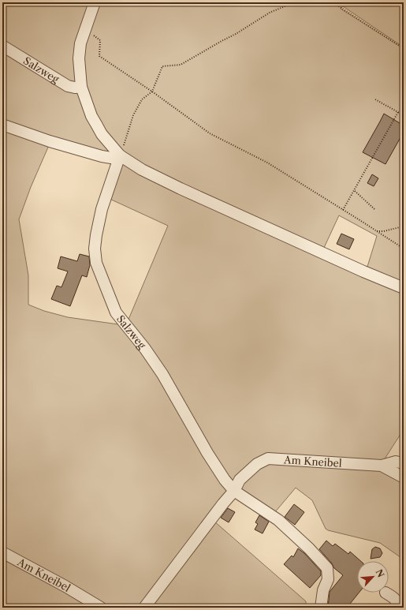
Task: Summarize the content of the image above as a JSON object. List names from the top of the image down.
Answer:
{
  "streets": {
    "street": ["Salzweg", "Am Kneibel"]
  },
  "crossings": [
    ["Salzweg", "Am Kneibel"]
  ],
  "north": "top right"
}
